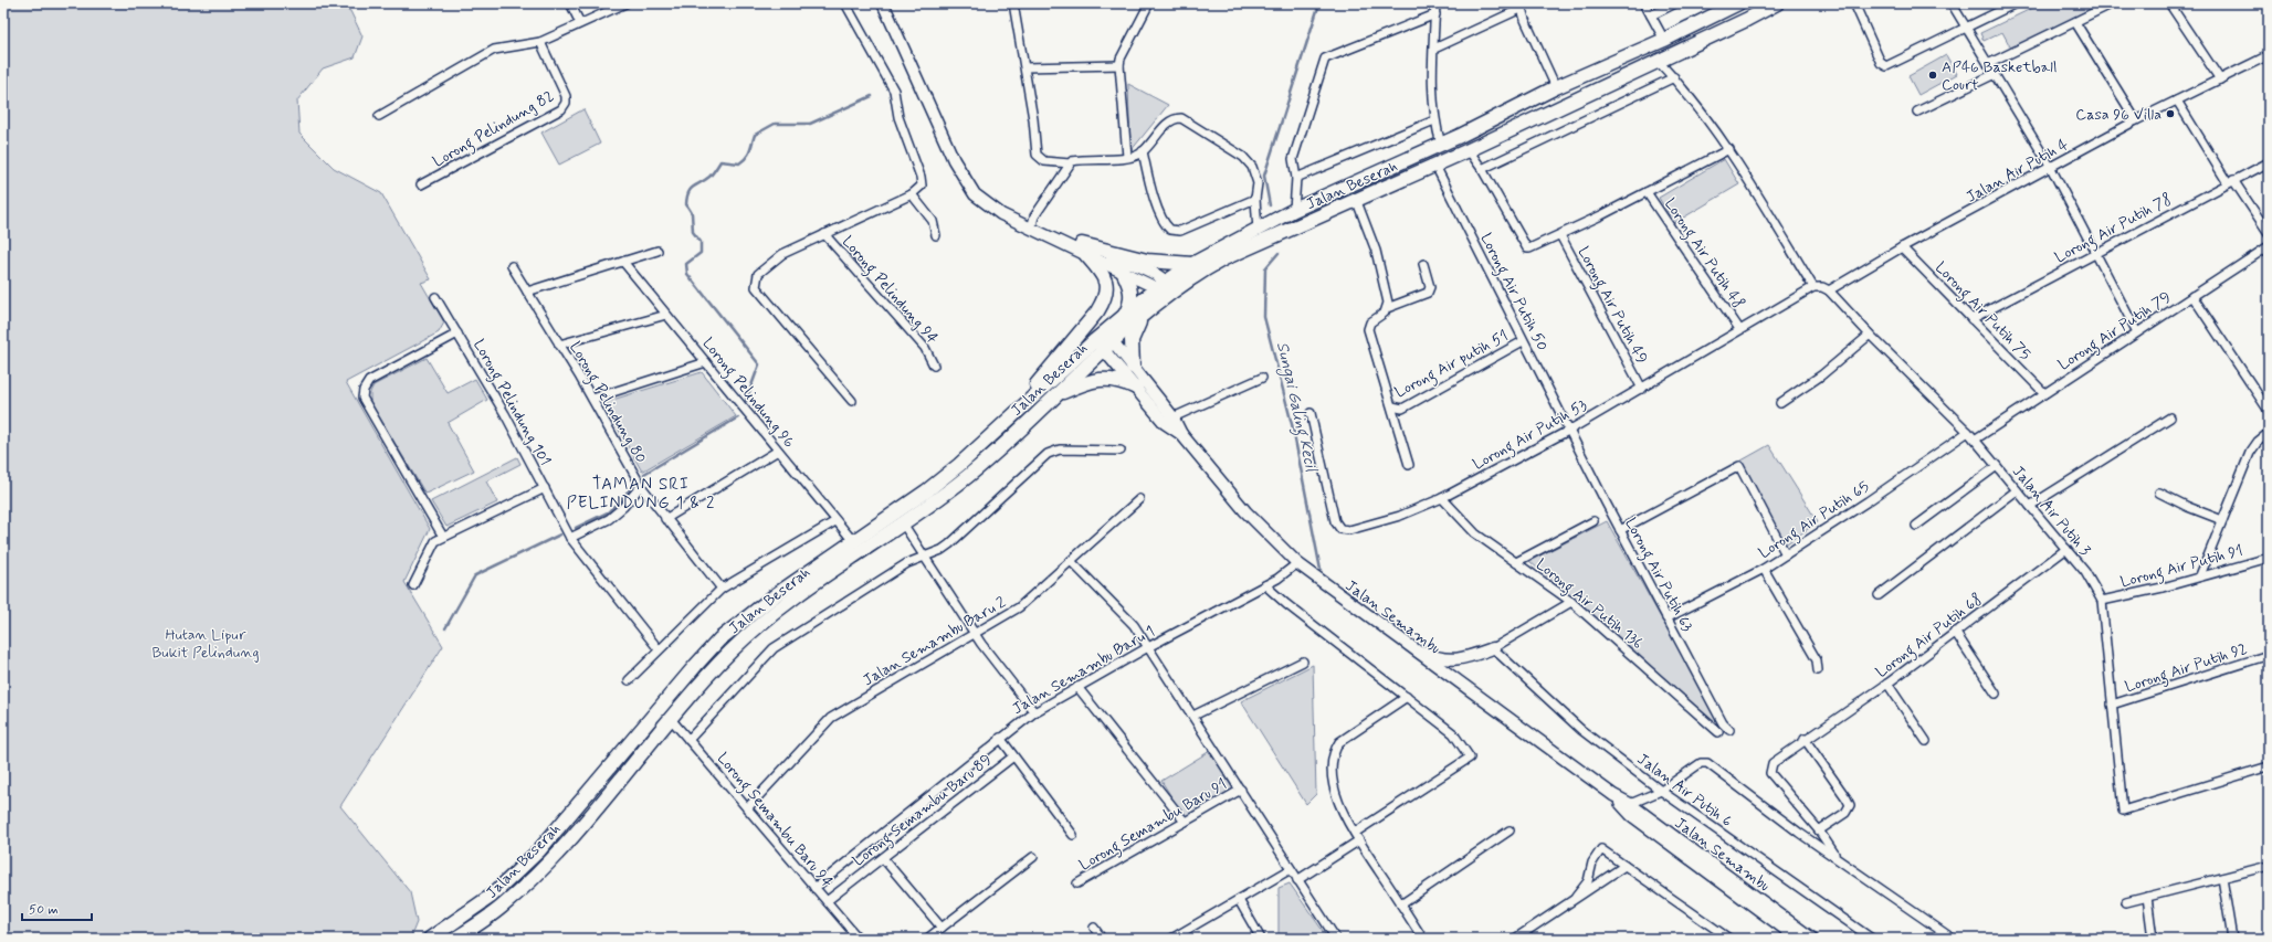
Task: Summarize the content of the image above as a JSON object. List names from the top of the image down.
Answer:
{
  "streets": {
    "highway": ["Jalan Beserah"],
    "main road": ["Jalan Semambu"],
    "street": [
      "Lorong Pelindung 82",
      "Jalan Air Putih 4",
      "Lorong Air Putih 78",
      "Lorong Air Putih 48",
      "Lorong Pelindung 94",
      "Lorong Air Putih 50",
      "Lorong Air Putih 49",
      "Lorong Air Putih 75",
      "Lorong Air Putih 79",
      "Lorong Air putih 51",
      "Lorong Pelindung 96",
      "Lorong Pelindung 101",
      "Lorong Pelindung 80",
      "Lorong Air Putih 53",
      "Jalan Air Putih 3",
      "Lorong Air Putih 65",
      "Lorong Air Putih 91",
      "Lorong Air Putih 63",
      "Lorong Air Putih 136",
      "Lorong Air Putih 68",
      "Jalan Semambu Baru 2",
      "Lorong Air Putih 92",
      "Jalan Semambu Baru 1",
      "Jalan Air Putih 6",
      "Lorong Semambu Baru 89",
      "Lorong Semambu Baru 94",
      "Lorong Semambu Baru 91"
    ]
  },
  "crossings": [
    ["Jalan Air Putih 4", "Lorong Air Putih 75"],
    ["Jalan Air Putih 4", "Jalan Air Putih 3"],
    ["Jalan Beserah", "Lorong Air Putih 50"],
    ["Jalan Beserah", "Lorong Pelindung 96"],
    ["Jalan Beserah", "Jalan Semambu"],
    ["Jalan Beserah", "Lorong Semambu Baru 94"],
    ["Lorong Air Putih 78", "Lorong Air Putih 75"],
    ["Lorong Air Putih 48", "Lorong Air Putih 53"],
    ["Lorong Air Putih 50", "Lorong Air putih 51"],
    ["Lorong Air Putih 50", "Lorong Air Putih 53"],
    ["Lorong Air Putih 50", "Lorong Air Putih 63"],
    ["Lorong Air Putih 49", "Lorong Air Putih 53"],
    ["Lorong Air Putih 75", "Lorong Air Putih 79"],
    ["Lorong Air Putih 79", "Jalan Air Putih 3"],
    ["Lorong Air Putih 53", "Lorong Air Putih 63"],
    ["Lorong Air Putih 53", "Lorong Air Putih 136"],
    ["Jalan Air Putih 3", "Lorong Air Putih 65"],
    ["Jalan Air Putih 3", "Lorong Air Putih 91"],
    ["Jalan Air Putih 3", "Lorong Air Putih 68"],
    ["Jalan Air Putih 3", "Lorong Air Putih 92"],
    ["Lorong Air Putih 65", "Lorong Air Putih 63"],
    ["Jalan Semambu", "Jalan Semambu Baru 1"],
    ["Jalan Semambu Baru 2", "Lorong Semambu Baru 94"],
    ["Jalan Semambu Baru 2", "Lorong Semambu Baru 91"],
    ["Jalan Semambu Baru 1", "Lorong Semambu Baru 89"],
    ["Jalan Semambu Baru 1", "Lorong Semambu Baru 94"],
    ["Jalan Semambu Baru 1", "Lorong Semambu Baru 91"],
    ["Lorong Semambu Baru 89", "Lorong Semambu Baru 94"]
  ],
  "districts": ["TAMAN SRI PELINDUNG 1 & 2"],
  "water": ["Sungai Galing Kecil"],
  "parks": ["Hutan Lipur Bukit Pelindung"],
  "places": ["AP46 Basketball Court", "Casa 96 Villa"],
  "scale_bar": "50 m"
}
